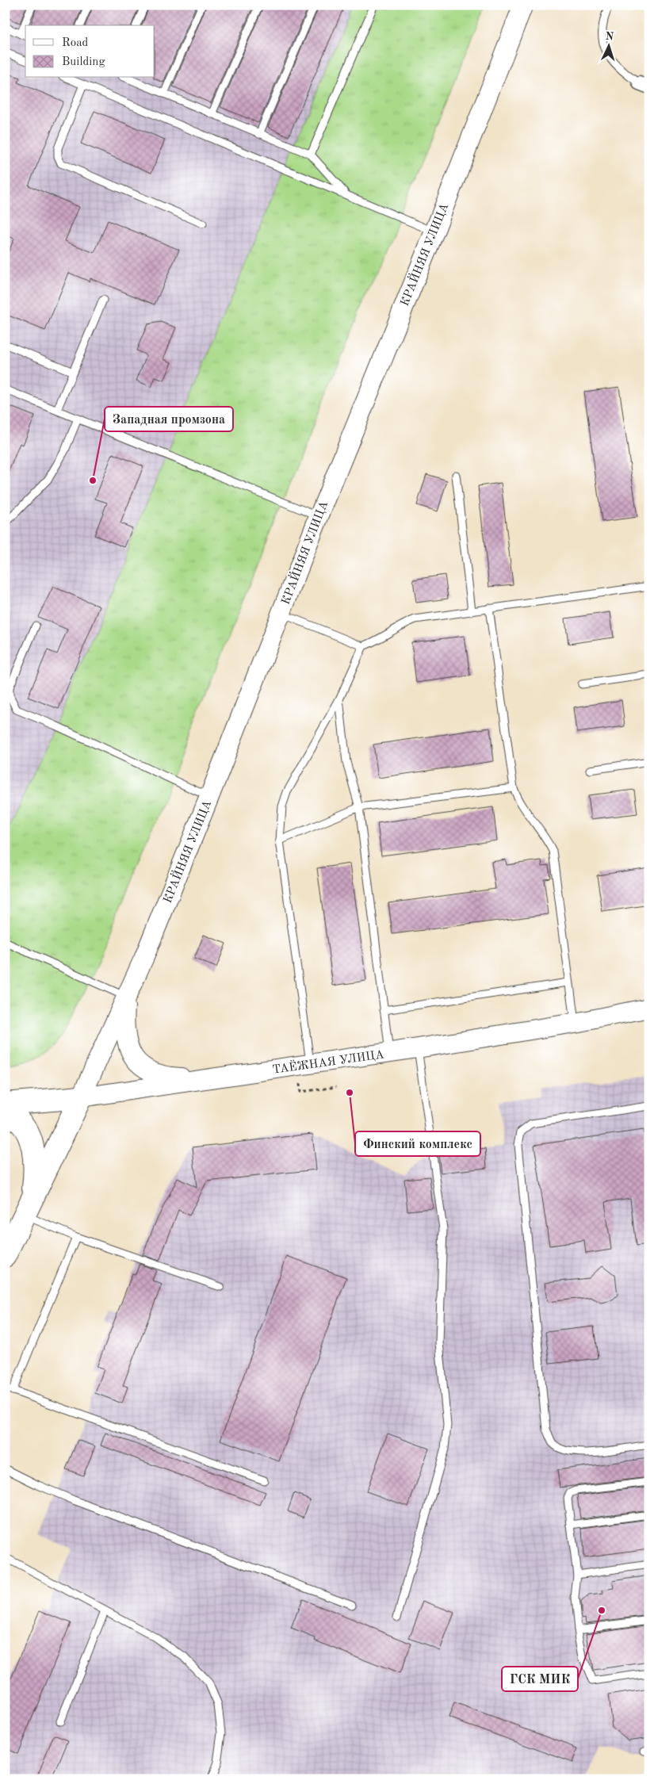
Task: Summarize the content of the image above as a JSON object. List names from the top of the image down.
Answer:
{
  "streets": {
    "highway": ["ТАЁЖНАЯ УЛИЦА"],
    "main road": ["КРАЙНЯЯ УЛИЦА"]
  },
  "crossings": [
    ["КРАЙНЯЯ УЛИЦА", "ТАЁЖНАЯ УЛИЦА"]
  ],
  "places": ["Западная промзона", "Финский комплекс", "ГСК МИК"],
  "legend": ["Road", "Building"],
  "north": "top"
}
